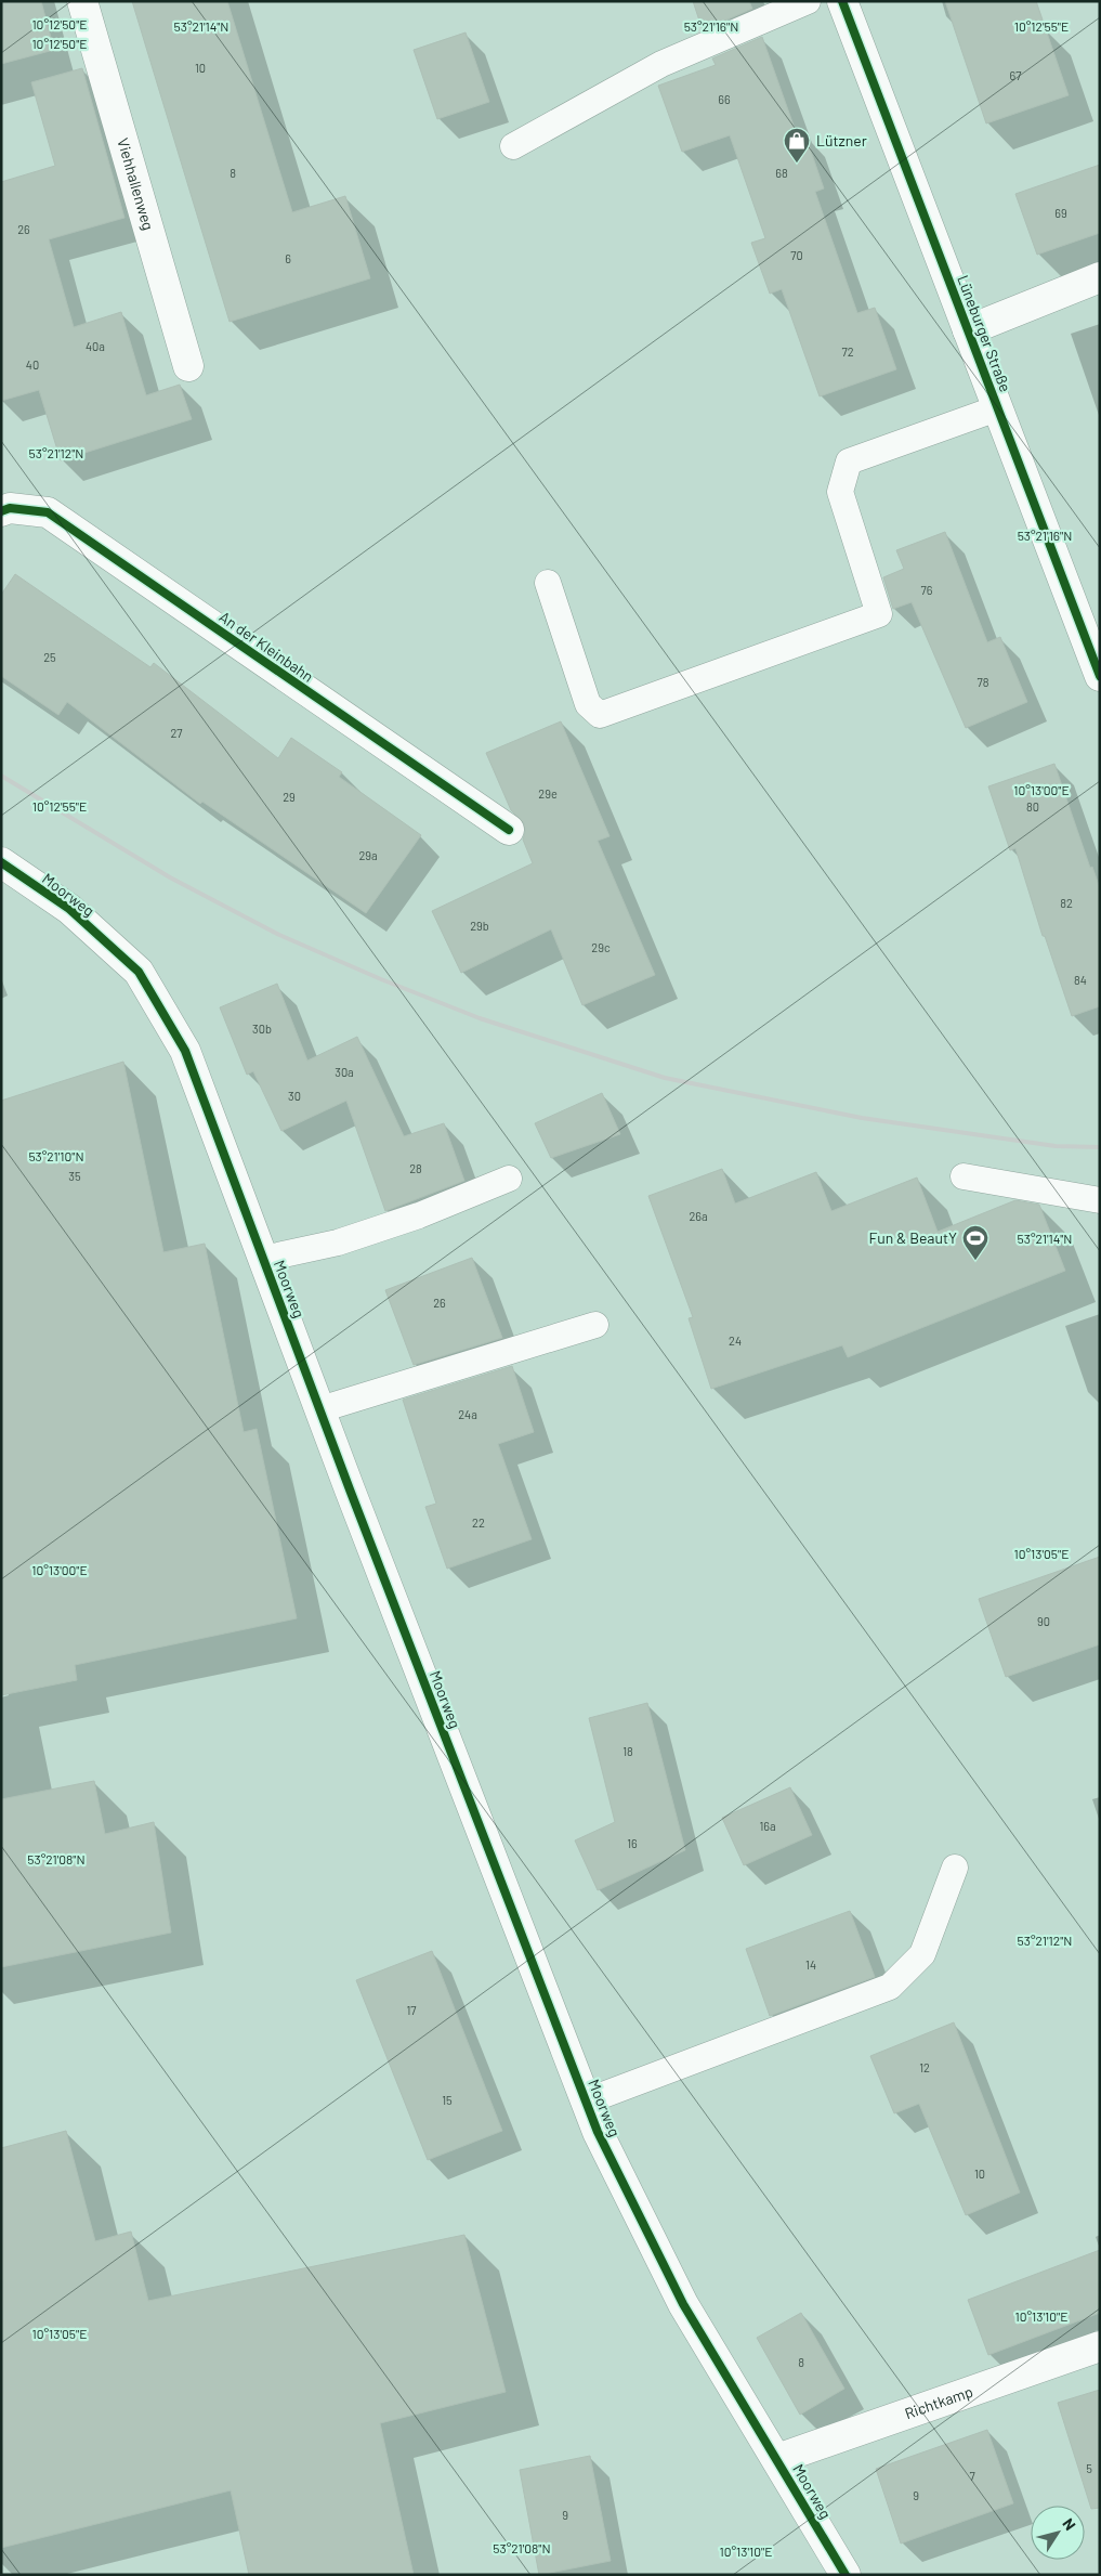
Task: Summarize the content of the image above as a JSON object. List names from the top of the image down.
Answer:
{
  "streets": {
    "street": [
      "Viehhallenweg",
      "Lüneburger Straße",
      "An der Kleinbahn",
      "Moorweg",
      "Richtkamp"
    ]
  },
  "crossings": [
    ["Moorweg", "Richtkamp"]
  ],
  "places": {
    "shop": ["Lützner"],
    "sports": ["Fun & BeautY"]
  },
  "house_numbers": [
    "10",
    "67",
    "66",
    "8",
    "68",
    "69",
    "26",
    "70",
    "6",
    "40a",
    "72",
    "40",
    "76",
    "25",
    "78",
    "27",
    "29e",
    "29",
    "80",
    "29a",
    "82",
    "29b",
    "29c",
    "84",
    "30b",
    "30a",
    "30",
    "28",
    "35",
    "26a",
    "26",
    "24",
    "24a",
    "22",
    "90",
    "18",
    "16a",
    "16",
    "14",
    "17",
    "12",
    "15",
    "10",
    "8",
    "5",
    "7",
    "9",
    "9"
  ],
  "north": "top right",
  "coordinates": [
    "10°12'50\"E",
    "10°12'55\"E",
    "53°21'14\"N",
    "53°21'16\"N",
    "53°21'12\"N",
    "10°13'00\"E",
    "53°21'10\"N",
    "10°13'05\"E",
    "53°21'08\"N",
    "10°13'10\"E"
  ]
}
